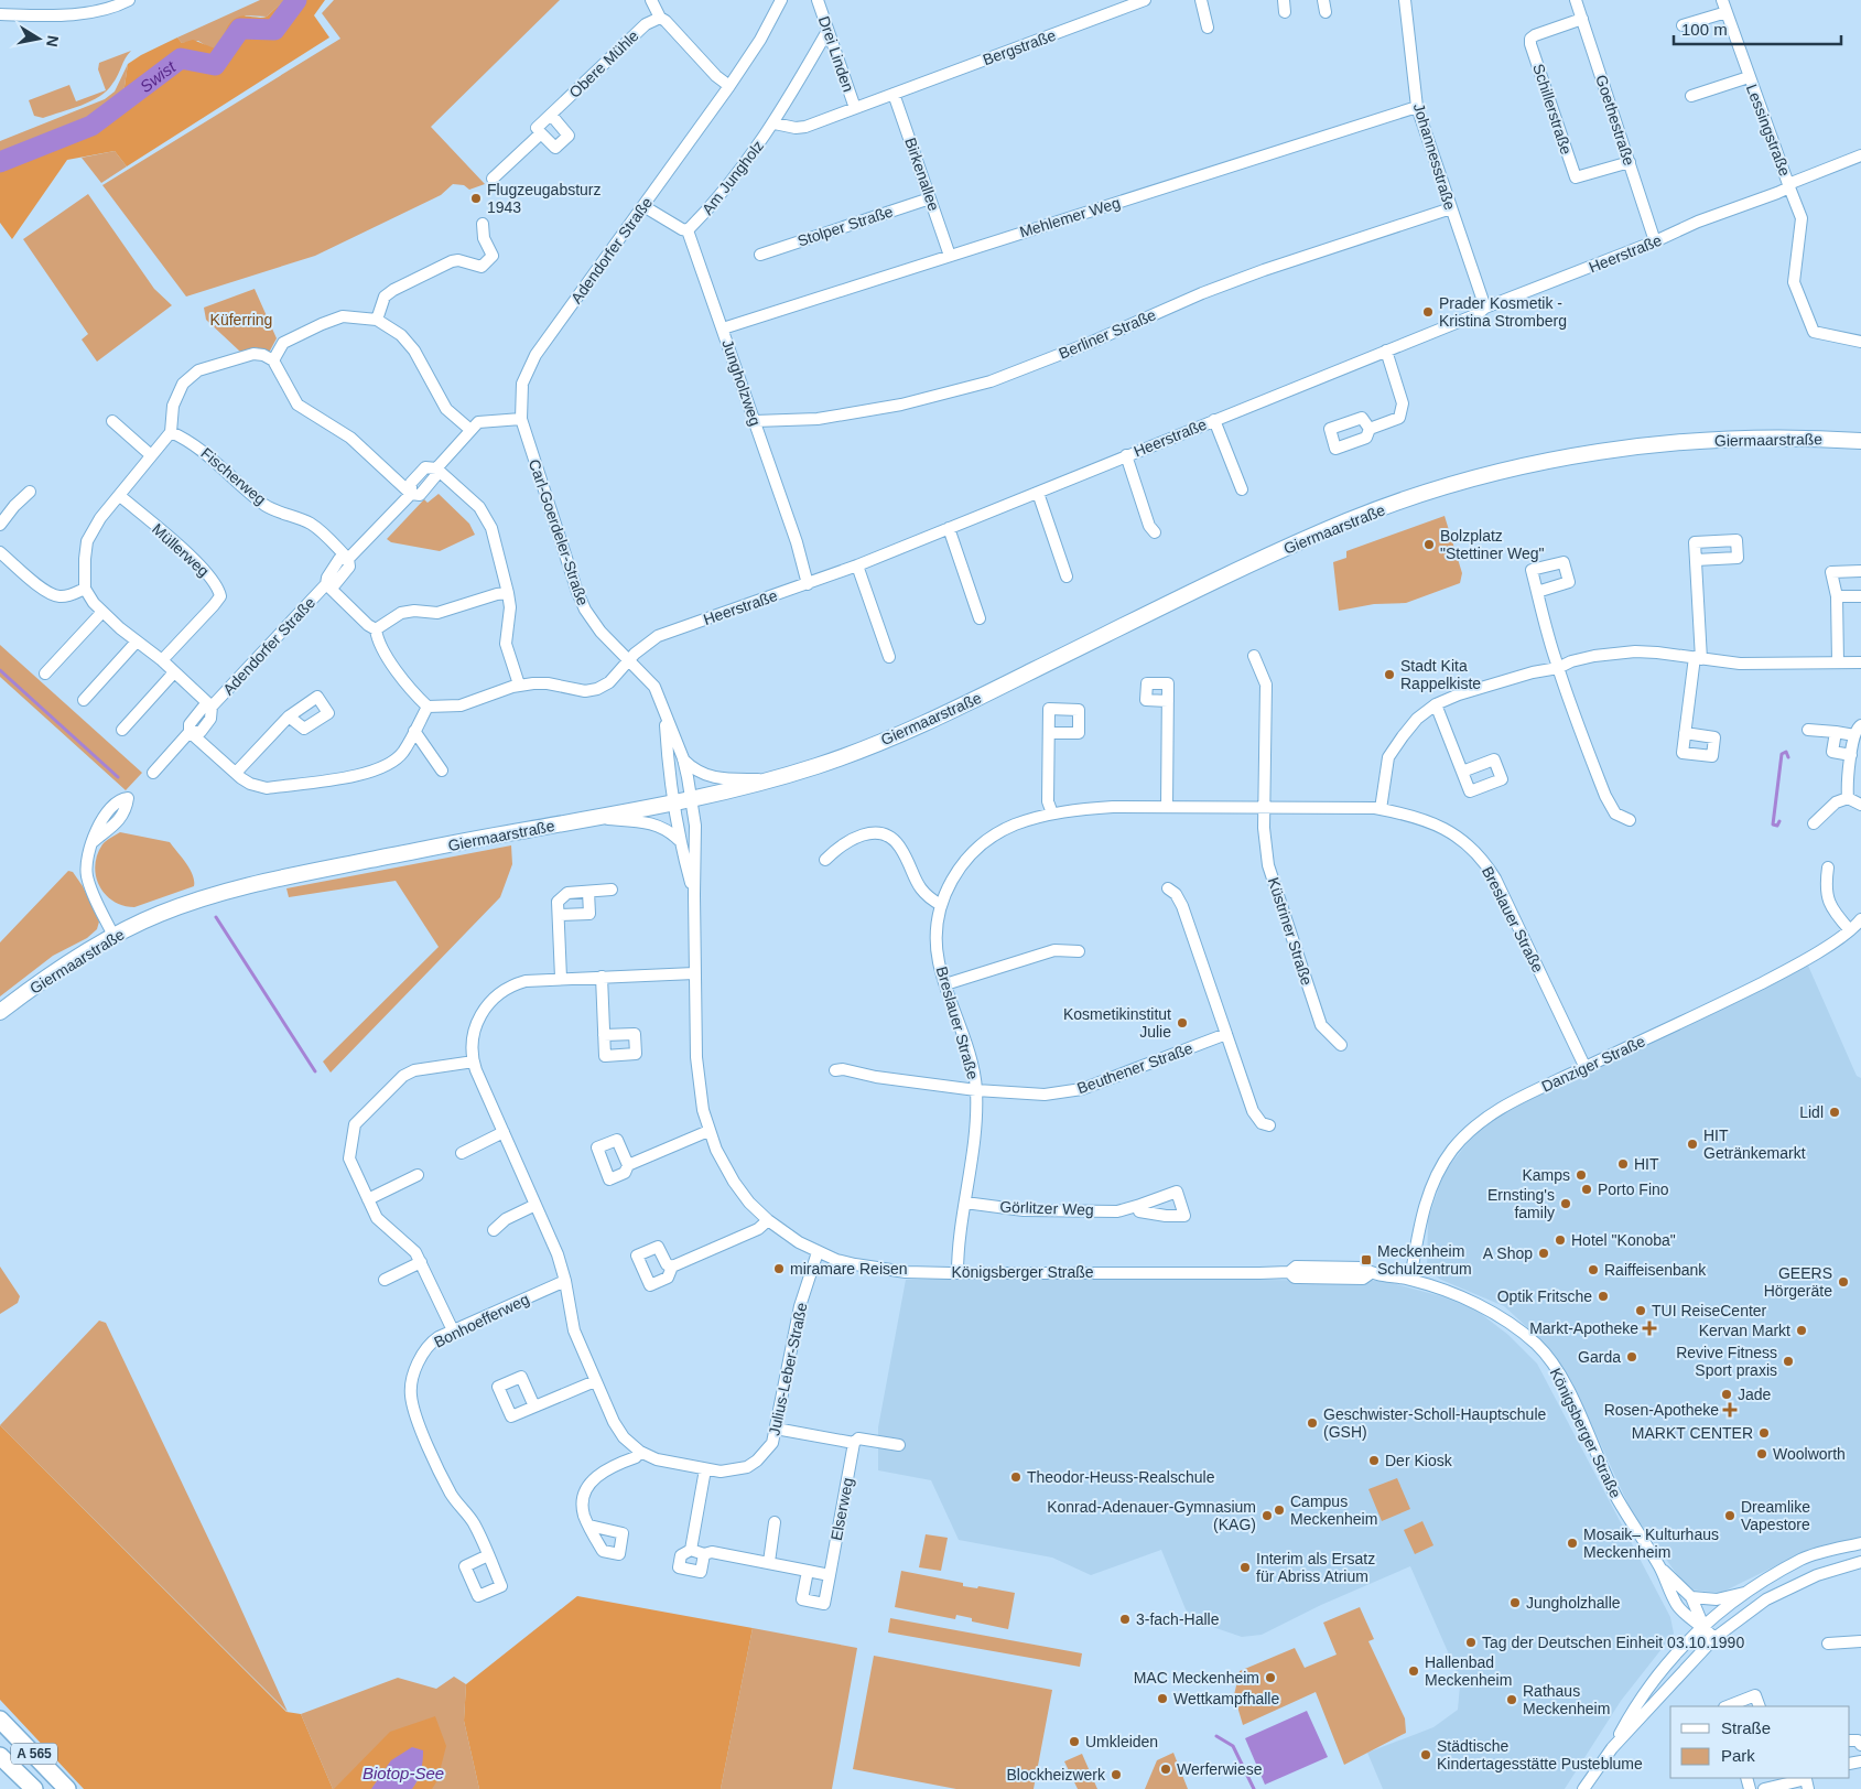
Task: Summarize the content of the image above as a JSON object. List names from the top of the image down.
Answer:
{
  "streets": {
    "highway": ["A 565"],
    "main road": ["Giermaarstraße"],
    "street": [
      "Bergstraße",
      "Drei Linden",
      "Obere Mühle",
      "Schillerstraße",
      "Goethestraße",
      "Lessingstraße",
      "Johannesstraße",
      "Birkenallee",
      "Am Jungholz",
      "Mehlemer Weg",
      "Stolper Straße",
      "Adendorfer Straße",
      "Heerstraße",
      "Berliner Straße",
      "Jungholzweg",
      "Fischerweg",
      "Carl-Goerdeler-Straße",
      "Müllerweg",
      "Breslauer Straße",
      "Küstriner Straße",
      "Danziger Straße",
      "Beuthener Straße",
      "Görlitzer Weg",
      "Königsberger Straße",
      "Bonhoefferweg",
      "Julius-Leber-Straße",
      "Elserweg"
    ]
  },
  "crossings": [
    ["Bergstraße", "Birkenallee"],
    ["Drei Linden", "Am Jungholz"],
    ["Schillerstraße", "Goethestraße"],
    ["Goethestraße", "Heerstraße"],
    ["Lessingstraße", "Heerstraße"],
    ["Johannesstraße", "Mehlemer Weg"],
    ["Johannesstraße", "Heerstraße"],
    ["Johannesstraße", "Berliner Straße"],
    ["Birkenallee", "Mehlemer Weg"],
    ["Birkenallee", "Stolper Straße"],
    ["Am Jungholz", "Jungholzweg"],
    ["Mehlemer Weg", "Jungholzweg"],
    ["Adendorfer Straße", "Fischerweg"],
    ["Adendorfer Straße", "Carl-Goerdeler-Straße"],
    ["Heerstraße", "Jungholzweg"],
    ["Heerstraße", "Carl-Goerdeler-Straße"],
    ["Berliner Straße", "Jungholzweg"],
    ["Giermaarstraße", "Carl-Goerdeler-Straße"],
    ["Giermaarstraße", "Königsberger Straße"],
    ["Carl-Goerdeler-Straße", "Königsberger Straße"],
    ["Breslauer Straße", "Küstriner Straße"],
    ["Breslauer Straße", "Danziger Straße"],
    ["Breslauer Straße", "Beuthener Straße"],
    ["Breslauer Straße", "Görlitzer Weg"],
    ["Breslauer Straße", "Königsberger Straße"],
    ["Danziger Straße", "Königsberger Straße"],
    ["Königsberger Straße", "Julius-Leber-Straße"],
    ["Bonhoefferweg", "Julius-Leber-Straße"]
  ],
  "water": ["Swist", "Biotop-See"],
  "parks": ["Küferring"],
  "places": {
    "other": [
      "Flugzeugabsturz 1943",
      "Prader Kosmetik - Kristina Stromberg",
      "Bolzplatz \"Stettiner Weg\"",
      "Stadt Kita Rappelkiste",
      "Kosmetikinstitut Julie",
      "Lidl",
      "HIT Getränkemarkt",
      "HIT",
      "Kamps",
      "Porto Fino",
      "Ernsting's family",
      "Hotel \"Konoba\"",
      "A Shop",
      "miramare Reisen",
      "Raiffeisenbank",
      "GEERS Hörgeräte",
      "Optik Fritsche",
      "TUI ReiseCenter",
      "Kervan Markt",
      "Garda",
      "Revive Fitness Sport praxis",
      "Jade",
      "Geschwister-Scholl-Hauptschule (GSH)",
      "MARKT CENTER",
      "Woolworth",
      "Der Kiosk",
      "Theodor-Heuss-Realschule",
      "Campus Meckenheim",
      "Konrad-Adenauer-Gymnasium (KAG)",
      "Dreamlike Vapestore",
      "Mosaik– Kulturhaus Meckenheim",
      "Interim als Ersatz für Abriss Atrium",
      "Jungholzhalle",
      "3-fach-Halle",
      "Tag der Deutschen Einheit 03.10.1990",
      "Hallenbad Meckenheim",
      "MAC Meckenheim",
      "Wettkampfhalle",
      "Rathaus Meckenheim",
      "Umkleiden",
      "Städtische Kindertagesstätte Pusteblume",
      "Werferwiese",
      "Blockheizwerk"
    ],
    "transit": ["Meckenheim Schulzentrum"],
    "health": ["Markt-Apotheke", "Rosen-Apotheke"]
  },
  "legend": ["Straße", "Park"],
  "scale_bar": "100 m",
  "north": "right"
}
